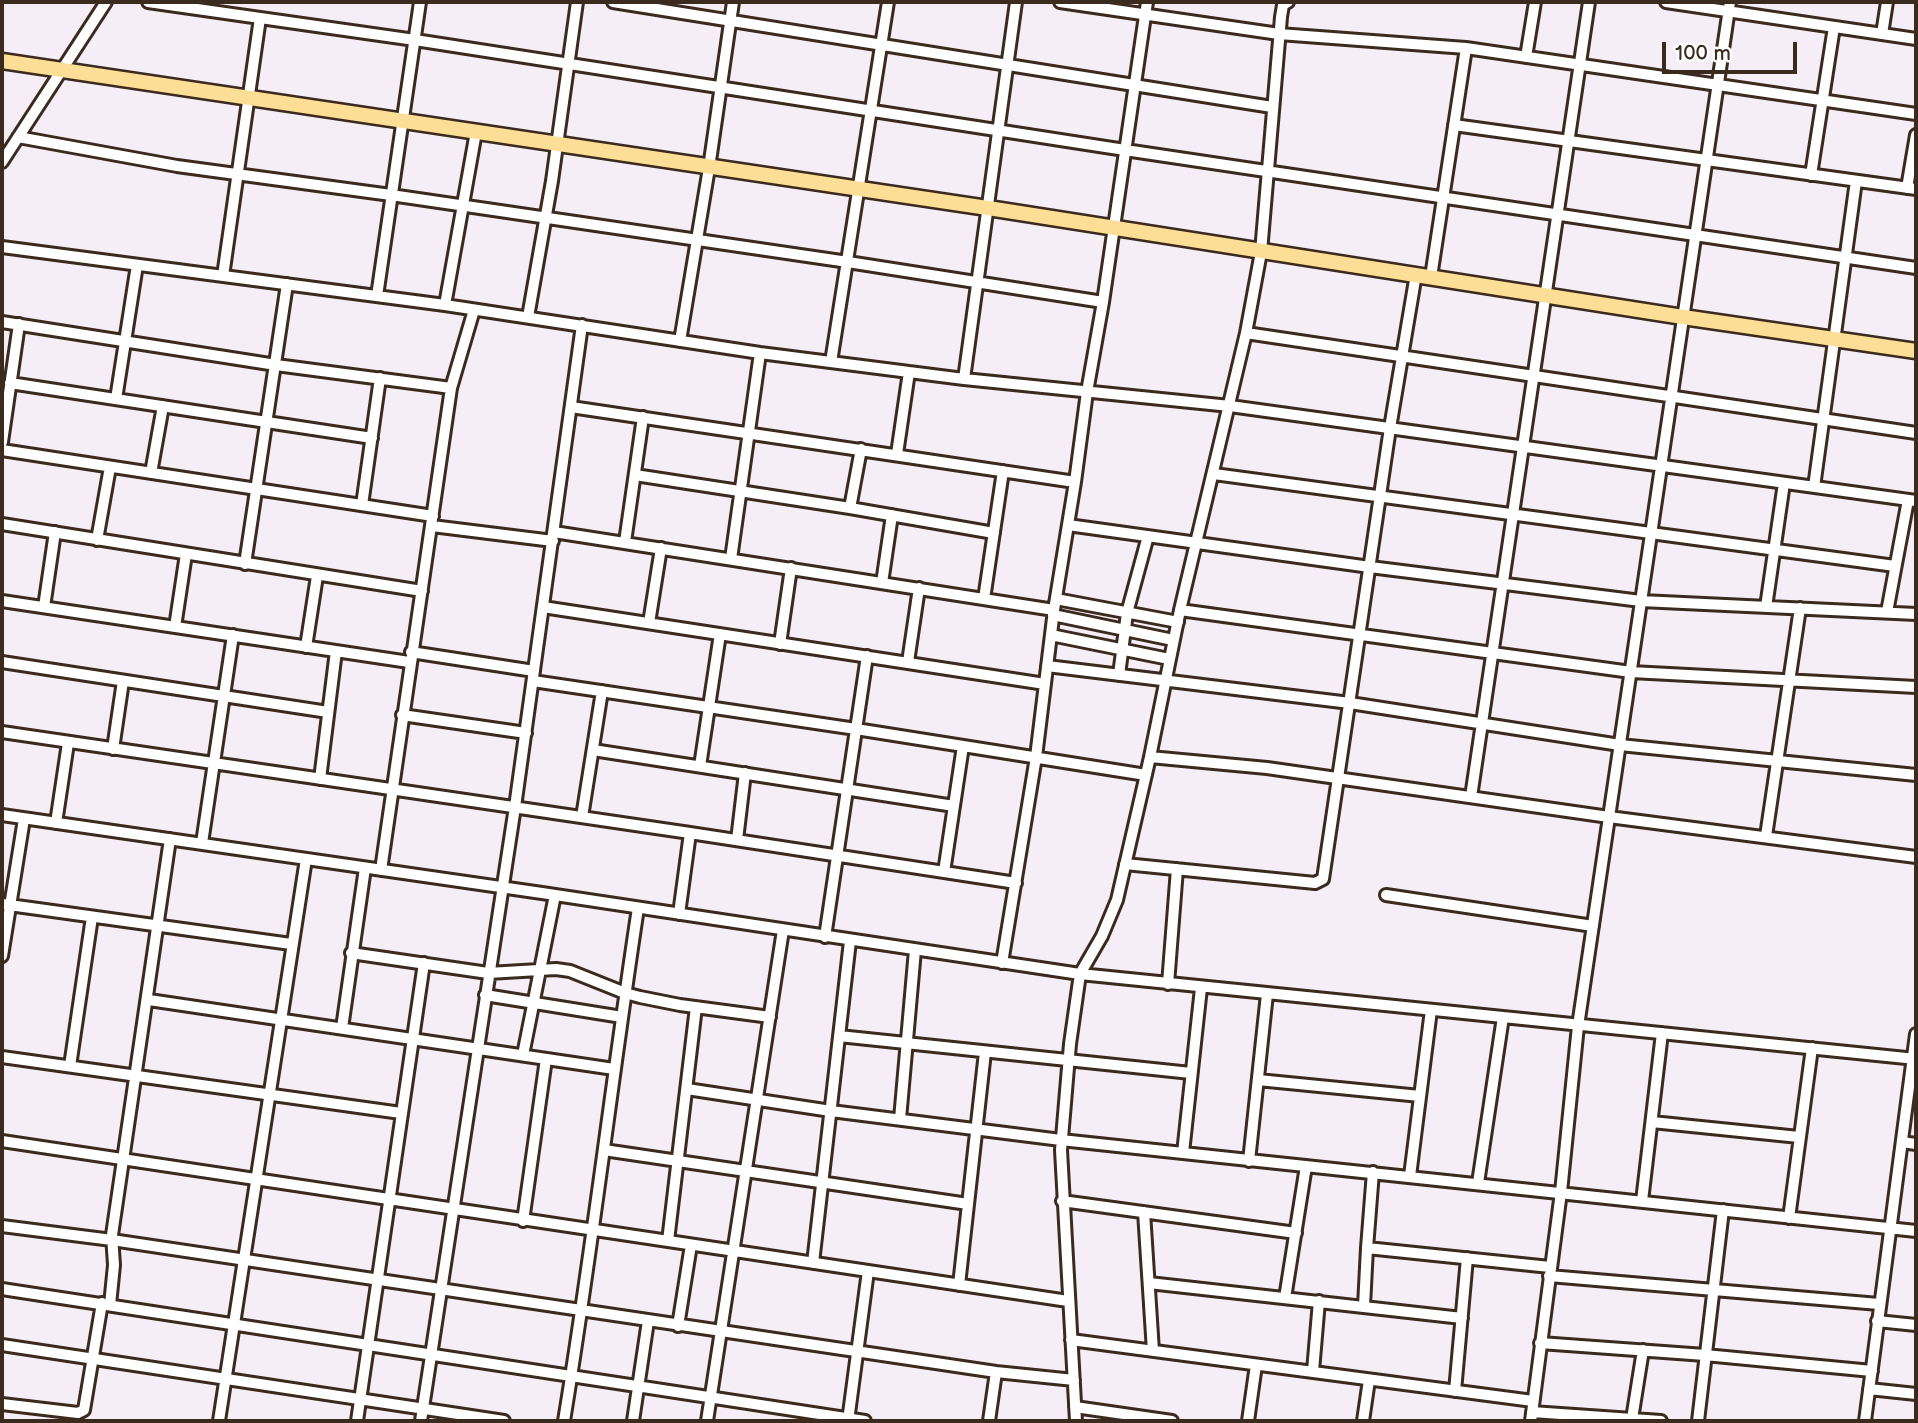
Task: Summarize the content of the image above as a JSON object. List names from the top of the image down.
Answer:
{
  "scale_bar": "100 m"
}
